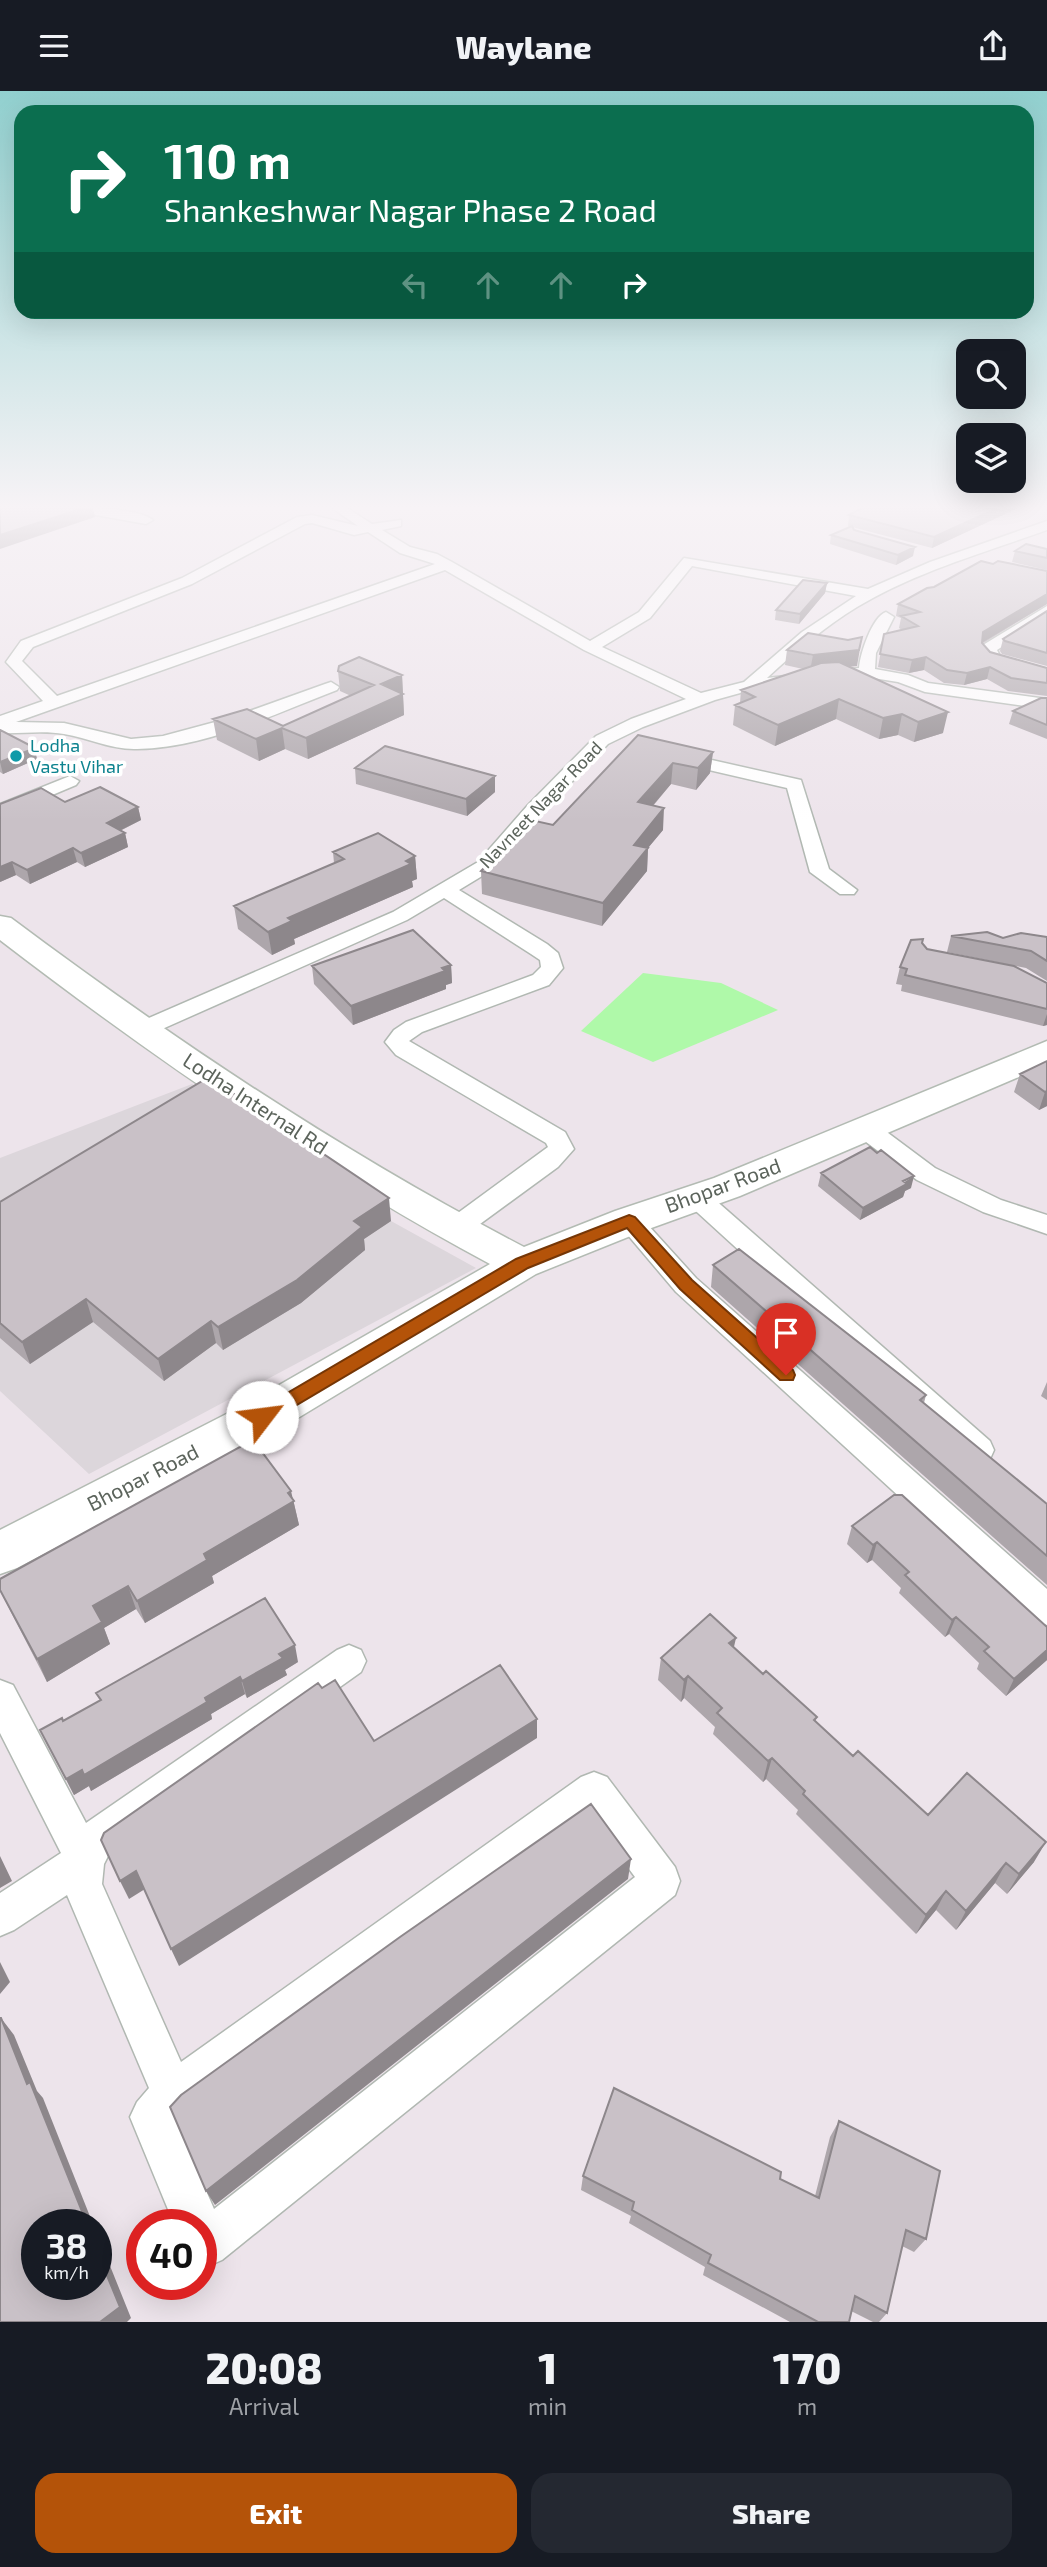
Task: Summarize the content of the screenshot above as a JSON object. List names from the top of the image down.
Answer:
{
  "streets": {
    "street": ["Navneet Nagar Road", "Lodha Internal Rd", "Bhopar Road"]
  },
  "crossings": [
    ["Navneet Nagar Road", "Lodha Internal Rd"],
    ["Lodha Internal Rd", "Bhopar Road"]
  ],
  "places": ["Lodha Vastu Vihar"],
  "page": {
    "header": "Waylane",
    "turn": ["110 m", "Shankeshwar Nagar Phase 2 Road"],
    "speed": "38 km/h",
    "limit": "40",
    "eta": [
      "20:08",
      "Arrival",
      "1",
      "min",
      "170",
      "m"
    ],
    "buttons": ["Exit", "Share"]
  }
}
